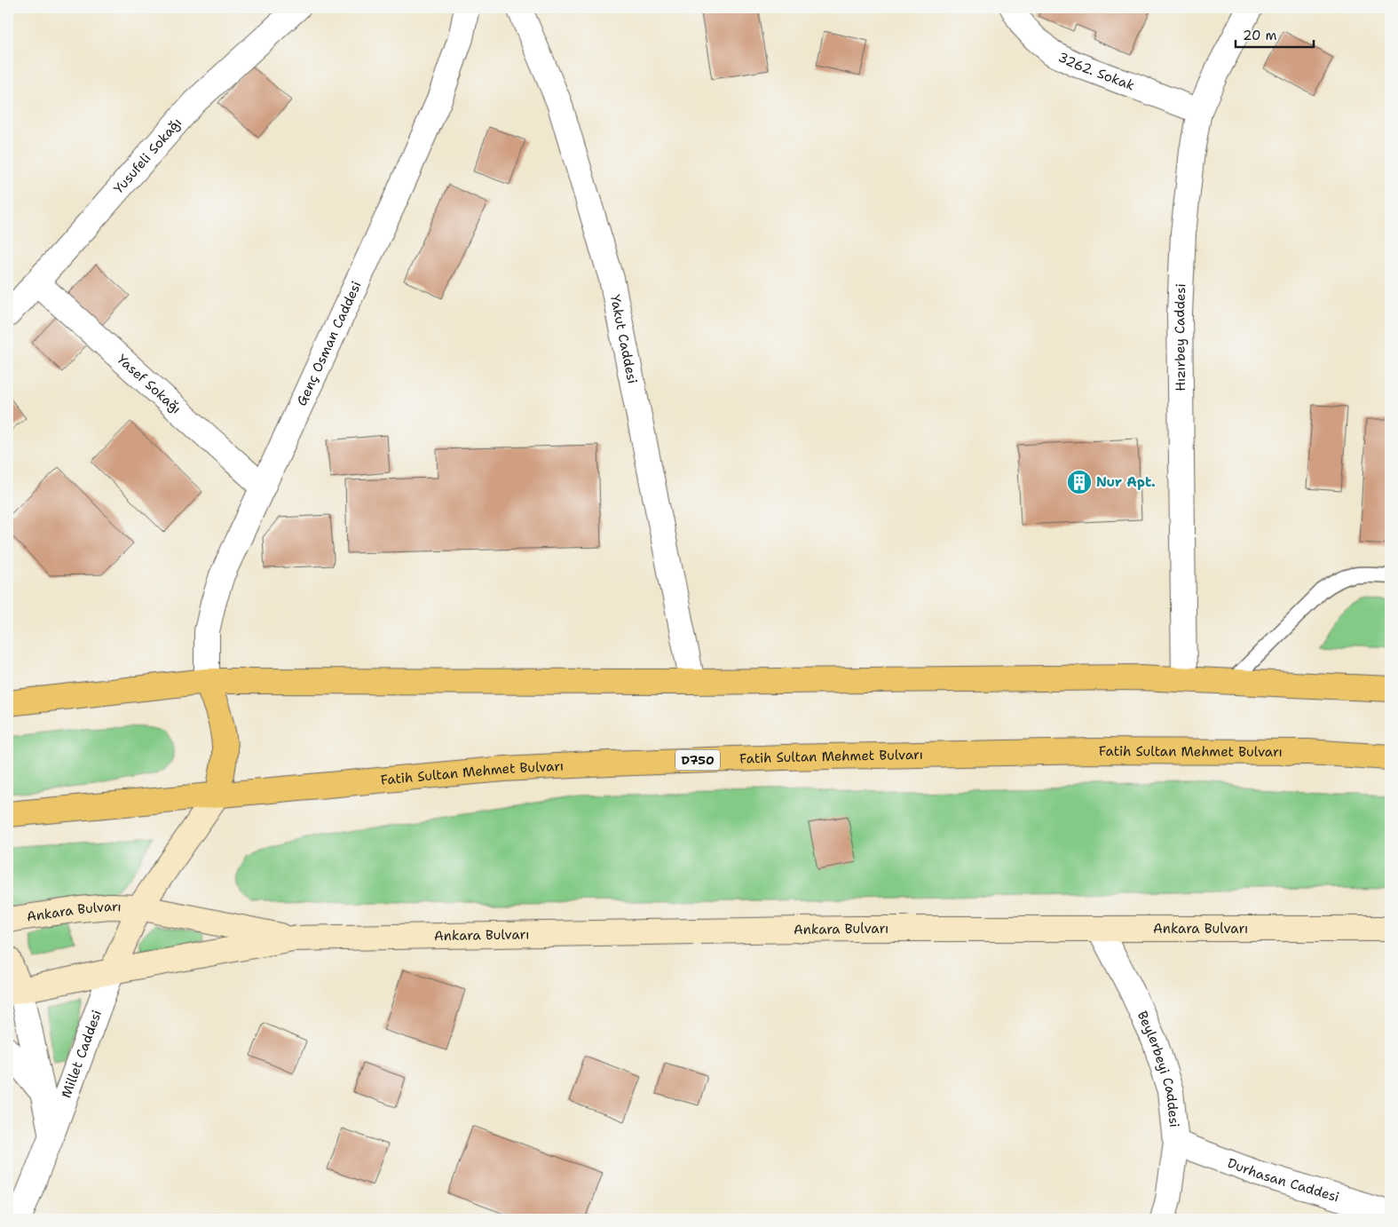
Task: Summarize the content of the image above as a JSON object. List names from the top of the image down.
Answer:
{
  "streets": {
    "highway": ["Fatih Sultan Mehmet Bulvarı", "D750"],
    "main road": ["Ankara Bulvarı"],
    "street": [
      "3262. Sokak",
      "Yusufeli Sokağı",
      "Hızırbey Caddesi",
      "Yakut Caddesi",
      "Genç Osman Caddesi",
      "Yasef Sokağı",
      "Millet Caddesi",
      "Beylerbeyi Caddesi",
      "Durhasan Caddesi"
    ]
  },
  "crossings": [
    ["3262. Sokak", "Hızırbey Caddesi"],
    ["Yusufeli Sokağı", "Yasef Sokağı"],
    ["Genç Osman Caddesi", "Yasef Sokağı"],
    ["Fatih Sultan Mehmet Bulvarı", "Ankara Bulvarı"],
    ["Ankara Bulvarı", "Millet Caddesi"],
    ["Ankara Bulvarı", "Beylerbeyi Caddesi"],
    ["Beylerbeyi Caddesi", "Durhasan Caddesi"]
  ],
  "places": {
    "building": ["Nur Apt."]
  },
  "scale_bar": "20 m"
}
